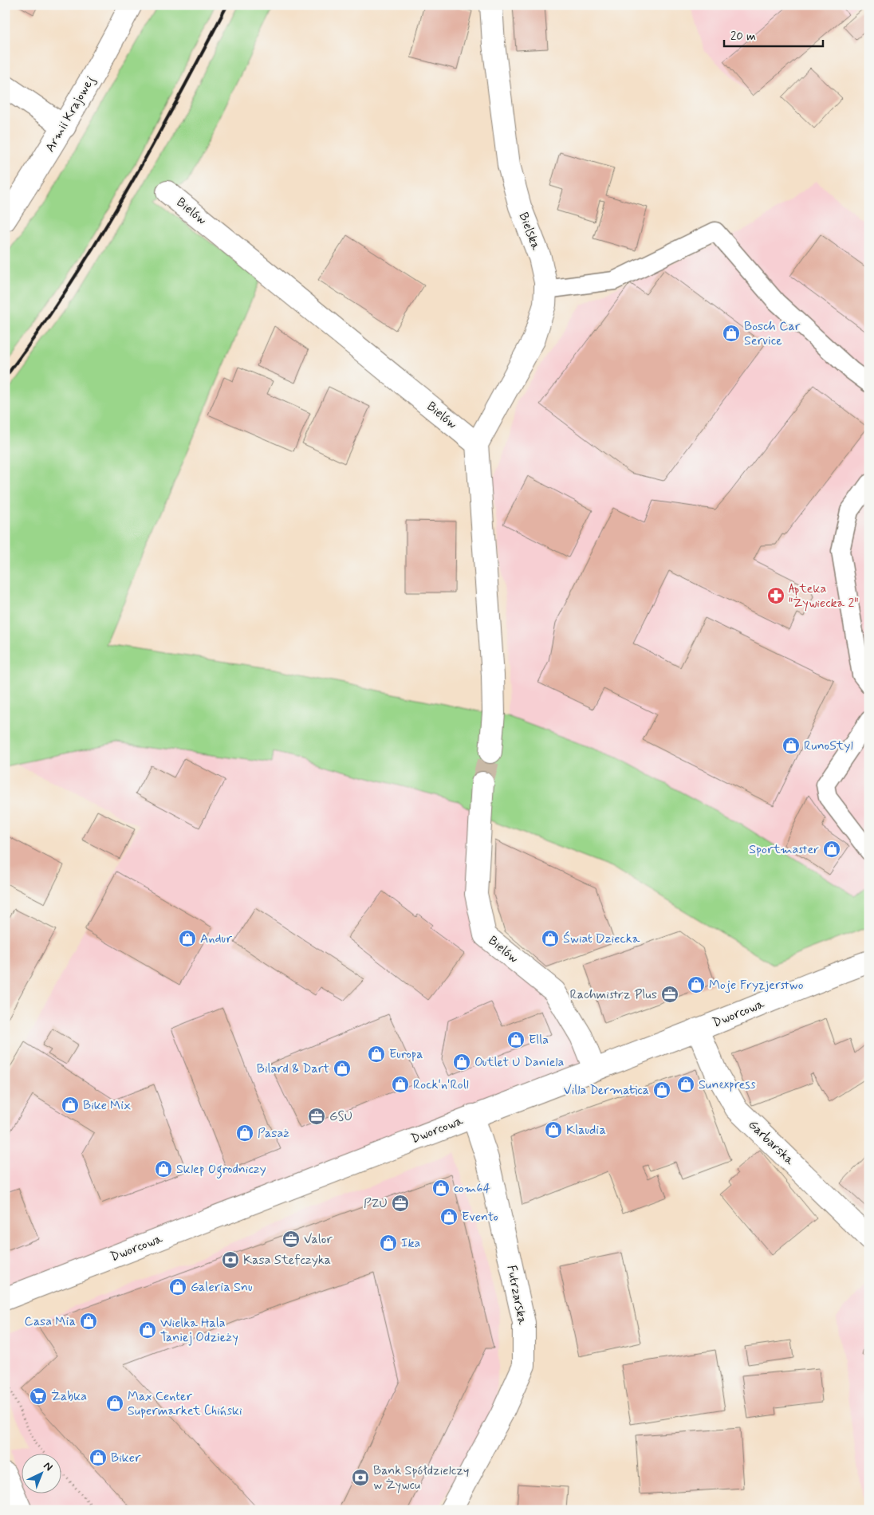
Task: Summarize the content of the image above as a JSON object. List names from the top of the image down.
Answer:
{
  "streets": {
    "street": [
      "Armii Krajowej",
      "Bielów",
      "Bielska",
      "Dworcowa",
      "Garbarska",
      "Futrzarska"
    ]
  },
  "crossings": [
    ["Bielów", "Bielska"],
    ["Bielów", "Dworcowa"],
    ["Dworcowa", "Garbarska"],
    ["Dworcowa", "Futrzarska"]
  ],
  "places": {
    "shop": [
      "Bosch Car Service",
      "RunoStyl",
      "Sportmaster",
      "Andur",
      "Świat Dziecka",
      "Moje Fryzjerstwo",
      "Ella",
      "Europa",
      "Outlet U Daniela",
      "Bilard & Dart",
      "Rock'n'Roll",
      "Sunexpress",
      "Villa Dermatica",
      "Bike Mix",
      "Klaudia",
      "Pasaż",
      "Sklep Ogrodniczy",
      "com64",
      "Evento",
      "Ika",
      "Galeria Snu",
      "Casa Mia",
      "Wielka Hala Taniej Odzieży",
      "Max Center Supermarket Chiński",
      "Biker"
    ],
    "pharmacy": ["Apteka \"Żywiecka 2\""],
    "office": [
      "Rachmistrz Plus",
      "GSU",
      "PZU",
      "Valor"
    ],
    "bank": ["Kasa Stefczyka", "Bank Spółdzielczy w Żywcu"],
    "supermarket": ["Żabka"]
  },
  "scale_bar": "20 m",
  "north": "top right"
}
